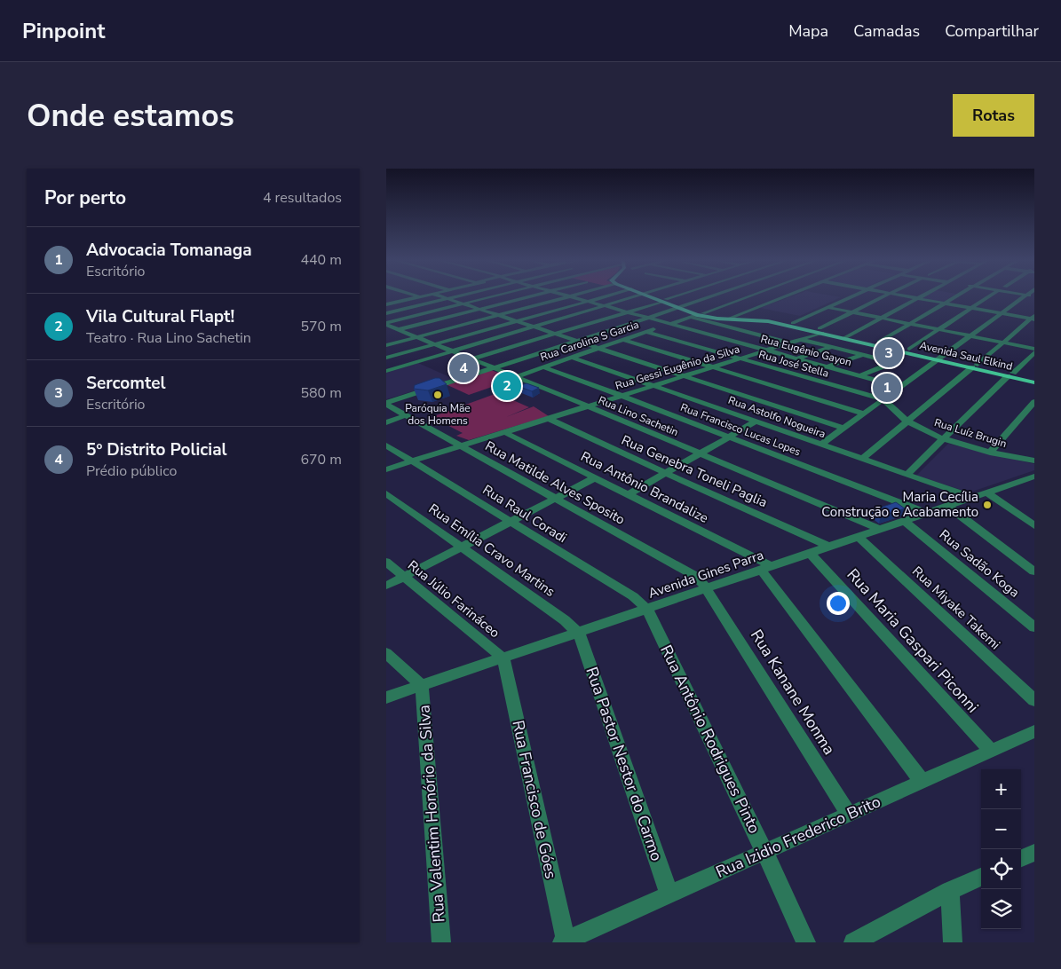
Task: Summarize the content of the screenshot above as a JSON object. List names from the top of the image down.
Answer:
{
  "streets": {
    "main road": ["Avenida Saul Elkind"],
    "street": [
      "Rua Carolina S Garcia",
      "Rua Eugênio Gayon",
      "Rua José Stella",
      "Rua Gessi Eugênio da Silva",
      "Rua Lino Sachetin",
      "Rua Astolfo Nogueira",
      "Rua Francisco Lucas Lopes",
      "Rua Luíz Brugin",
      "Rua Genebra Toneli Paglia",
      "Rua Matilde Alves Sposito",
      "Rua Antônio Brandalize",
      "Rua Raul Coradi",
      "Rua Emília Cravo Martins",
      "Rua Sadão Koga",
      "Avenida Gines Parra",
      "Rua Júlio Farináceo",
      "Rua Miyake Takemi",
      "Rua Maria Gaspari Piconni",
      "Rua Kanane Monma",
      "Rua Antônio Rodrigues Pinto",
      "Rua Pastor Nestor do Carmo",
      "Rua Francisco de Góes",
      "Rua Valentim Honório da Silva",
      "Rua Izidio Frederico Brito"
    ]
  },
  "crossings": [
    ["Rua Carolina S Garcia", "Rua Eugênio Gayon"],
    ["Rua Carolina S Garcia", "Avenida Saul Elkind"],
    ["Rua Carolina S Garcia", "Rua José Stella"],
    ["Rua Carolina S Garcia", "Rua Lino Sachetin"],
    ["Rua Carolina S Garcia", "Rua Astolfo Nogueira"],
    ["Rua Carolina S Garcia", "Rua Francisco Lucas Lopes"],
    ["Rua Eugênio Gayon", "Rua Gessi Eugênio da Silva"],
    ["Avenida Saul Elkind", "Rua Gessi Eugênio da Silva"],
    ["Rua José Stella", "Rua Gessi Eugênio da Silva"],
    ["Rua José Stella", "Rua Luíz Brugin"],
    ["Rua Gessi Eugênio da Silva", "Rua Lino Sachetin"],
    ["Rua Gessi Eugênio da Silva", "Rua Astolfo Nogueira"],
    ["Rua Gessi Eugênio da Silva", "Rua Francisco Lucas Lopes"],
    ["Rua Gessi Eugênio da Silva", "Rua Genebra Toneli Paglia"],
    ["Rua Gessi Eugênio da Silva", "Rua Matilde Alves Sposito"],
    ["Rua Gessi Eugênio da Silva", "Rua Antônio Brandalize"],
    ["Rua Gessi Eugênio da Silva", "Rua Raul Coradi"],
    ["Rua Lino Sachetin", "Avenida Gines Parra"],
    ["Rua Astolfo Nogueira", "Avenida Gines Parra"],
    ["Rua Francisco Lucas Lopes", "Avenida Gines Parra"],
    ["Rua Genebra Toneli Paglia", "Avenida Gines Parra"],
    ["Rua Matilde Alves Sposito", "Avenida Gines Parra"],
    ["Rua Matilde Alves Sposito", "Rua Kanane Monma"],
    ["Rua Antônio Brandalize", "Avenida Gines Parra"],
    ["Rua Raul Coradi", "Avenida Gines Parra"],
    ["Rua Raul Coradi", "Rua Antônio Rodrigues Pinto"],
    ["Rua Emília Cravo Martins", "Avenida Gines Parra"],
    ["Rua Emília Cravo Martins", "Rua Pastor Nestor do Carmo"],
    ["Rua Sadão Koga", "Avenida Gines Parra"],
    ["Avenida Gines Parra", "Rua Júlio Farináceo"],
    ["Avenida Gines Parra", "Rua Miyake Takemi"],
    ["Avenida Gines Parra", "Rua Maria Gaspari Piconni"],
    ["Avenida Gines Parra", "Rua Kanane Monma"],
    ["Avenida Gines Parra", "Rua Antônio Rodrigues Pinto"],
    ["Avenida Gines Parra", "Rua Pastor Nestor do Carmo"],
    ["Avenida Gines Parra", "Rua Francisco de Góes"],
    ["Avenida Gines Parra", "Rua Valentim Honório da Silva"],
    ["Rua Júlio Farináceo", "Rua Francisco de Góes"],
    ["Rua Maria Gaspari Piconni", "Rua Izidio Frederico Brito"],
    ["Rua Kanane Monma", "Rua Izidio Frederico Brito"],
    ["Rua Antônio Rodrigues Pinto", "Rua Izidio Frederico Brito"],
    ["Rua Pastor Nestor do Carmo", "Rua Izidio Frederico Brito"],
    ["Rua Francisco de Góes", "Rua Izidio Frederico Brito"]
  ],
  "places": ["Paróquia Mãe dos Homens", "Maria Cecília Construção e Acabamento"],
  "page": {
    "header": "Pinpoint",
    "nav": ["Mapa", "Camadas", "Compartilhar"],
    "buttons": "Rotas",
    "title": "Onde estamos",
    "heading": ["Por perto", "4 resultados"],
    "list": [
      {
        "mark": "1",
        "name": "Advocacia Tomanaga",
        "note": "Escritório",
        "value": "440 m"
      },
      {
        "mark": "2",
        "name": "Vila Cultural Flapt!",
        "note": "Teatro · Rua Lino Sachetin",
        "value": "570 m"
      },
      {
        "mark": "3",
        "name": "Sercomtel",
        "note": "Escritório",
        "value": "580 m"
      },
      {
        "mark": "4",
        "name": "5º Distrito Policial",
        "note": "Prédio público",
        "value": "670 m"
      }
    ],
    "pins": [
      "3",
      "4",
      "2",
      "1"
    ],
    "map_buttons": ["+", "−"]
  }
}
